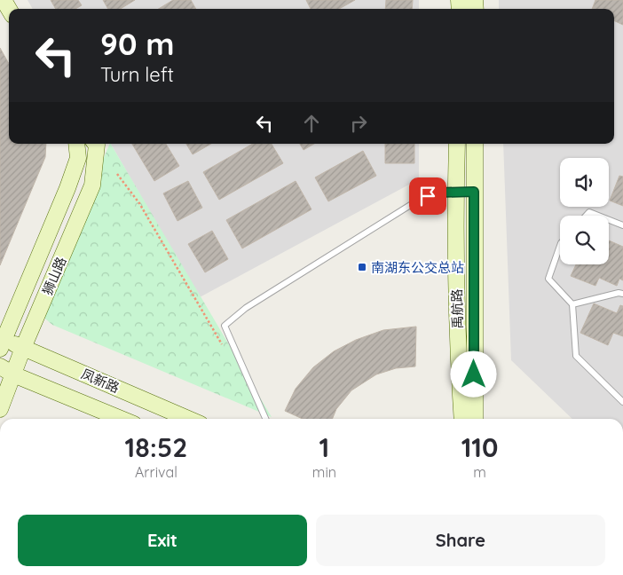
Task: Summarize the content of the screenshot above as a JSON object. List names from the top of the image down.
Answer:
{
  "streets": {
    "main road": ["狮山路", "禹航路", "凤新路"]
  },
  "crossings": [
    ["狮山路", "凤新路"]
  ],
  "places": {
    "transit": ["南湖东公交总站"]
  },
  "page": {
    "turn": ["90 m", "Turn left"],
    "eta": [
      "18:52",
      "Arrival",
      "1",
      "min",
      "110",
      "m"
    ],
    "buttons": ["Exit", "Share"]
  }
}
